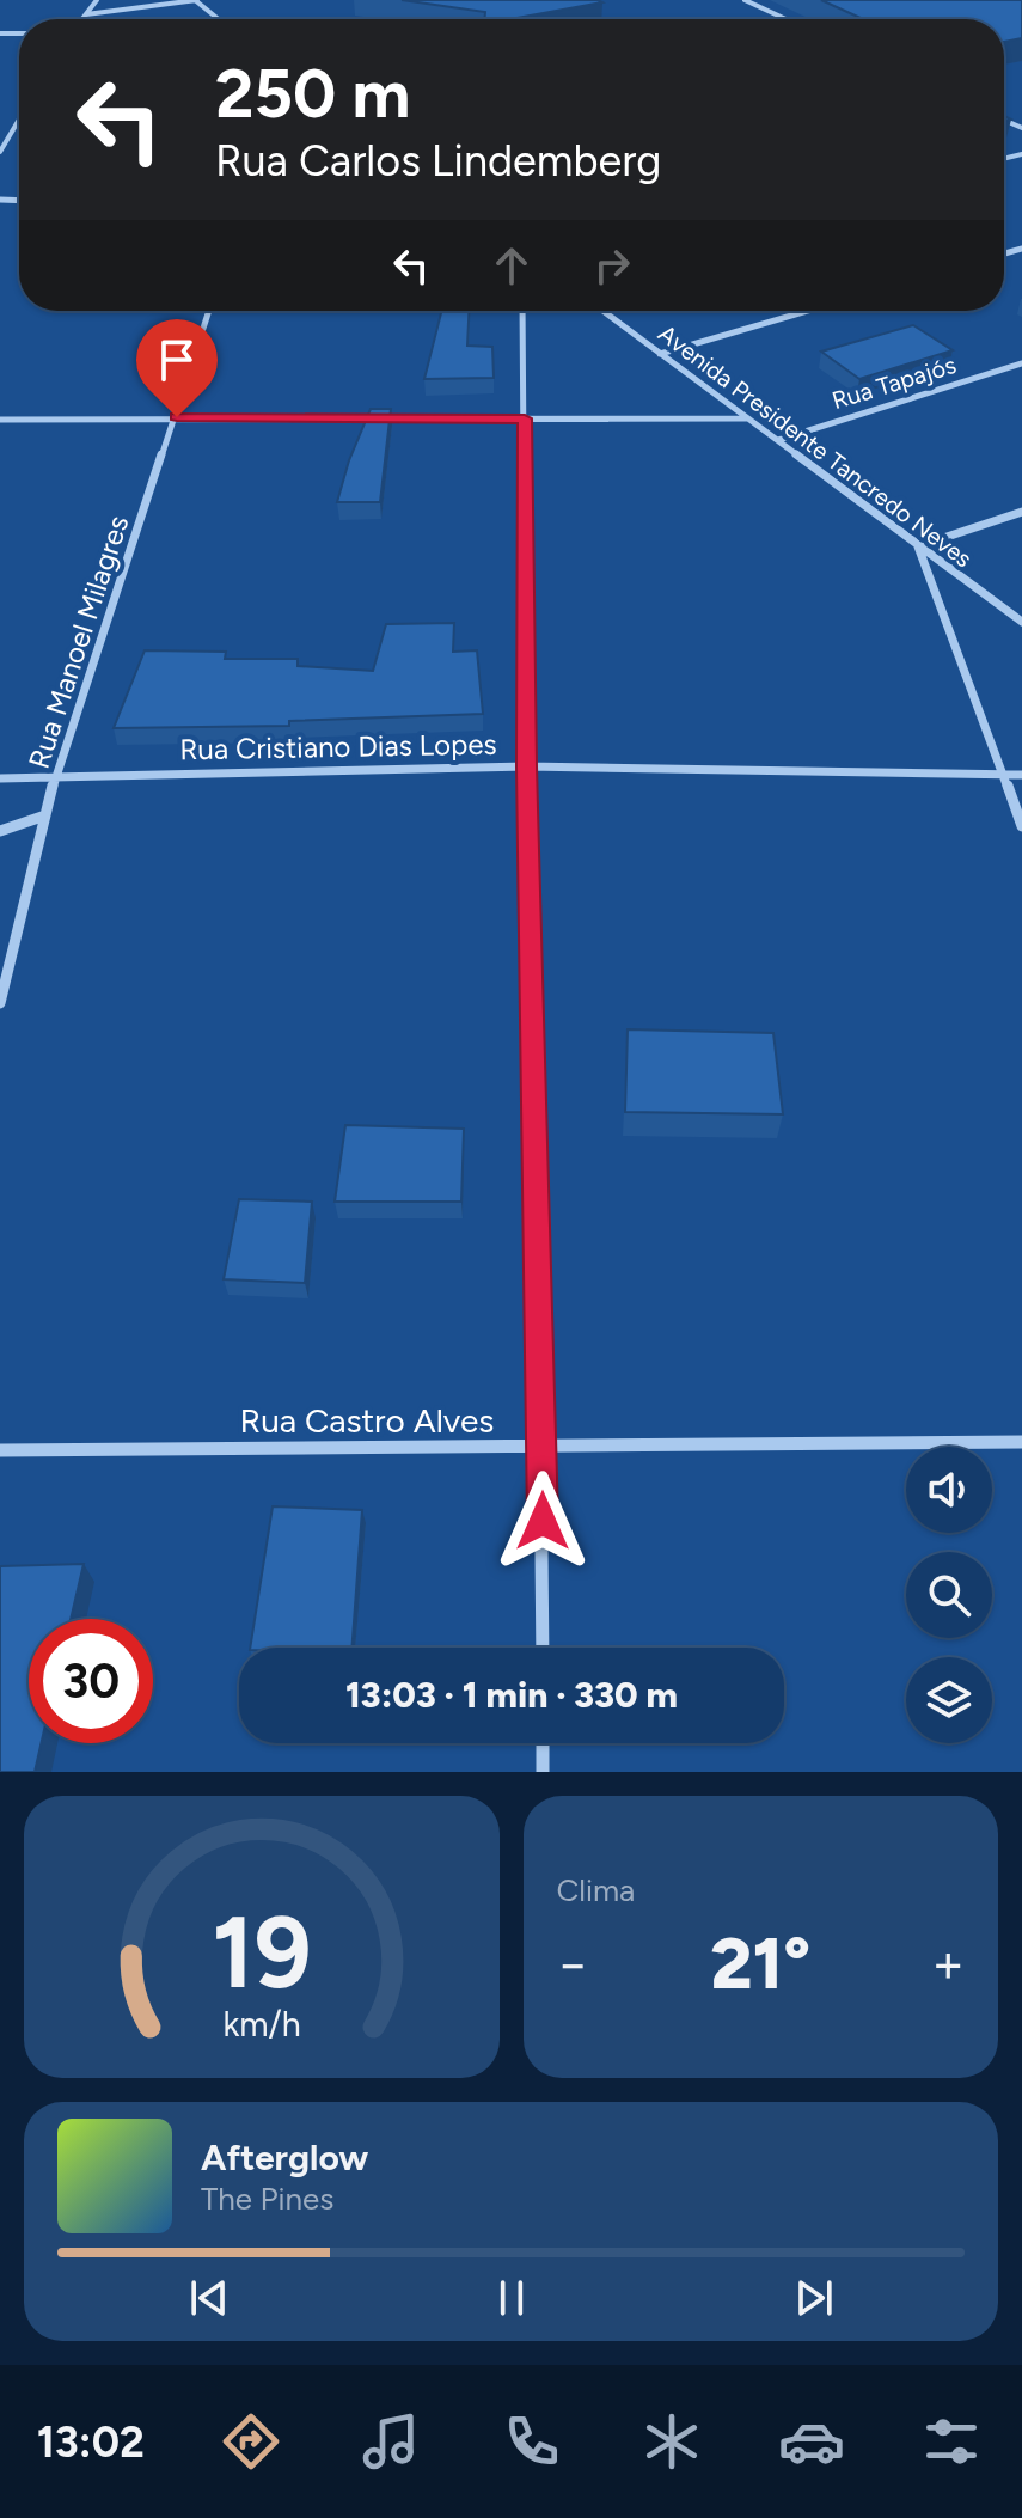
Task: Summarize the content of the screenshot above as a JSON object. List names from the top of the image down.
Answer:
{
  "streets": {
    "street": [
      "Rua Tapajós",
      "Avenida Presidente Tancredo Neves",
      "Rua Manoel Milagres",
      "Rua Cristiano Dias Lopes",
      "Rua Castro Alves"
    ]
  },
  "crossings": [
    ["Rua Tapajós", "Avenida Presidente Tancredo Neves"],
    ["Rua Manoel Milagres", "Rua Cristiano Dias Lopes"]
  ],
  "page": {
    "turn": ["250 m", "Rua Carlos Lindemberg"],
    "limit": "30",
    "trip": "13:03 · 1 min · 330 m",
    "tile": "Clima",
    "heat": ["−", "21°", "+"],
    "song": ["Afterglow", "The Pines"],
    "tabs": "13:02",
    "gauge": ["19", "km/h"]
  }
}
